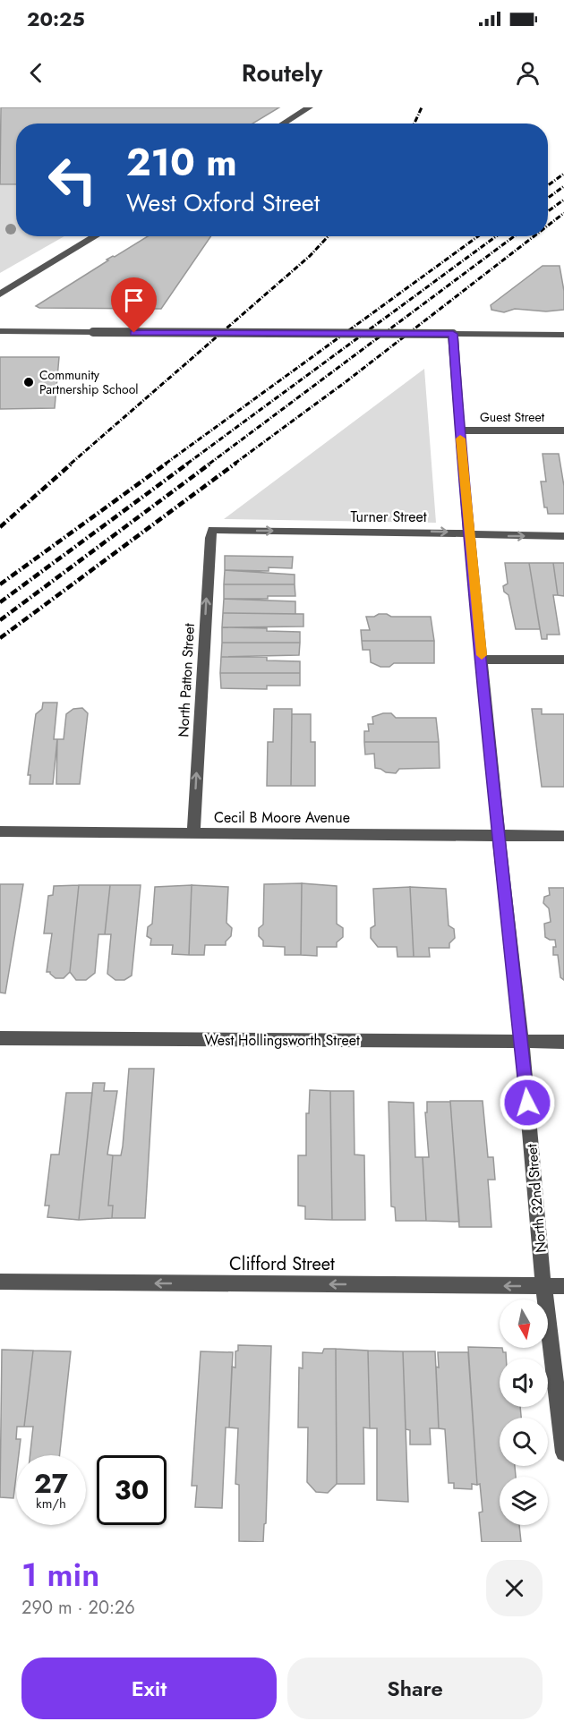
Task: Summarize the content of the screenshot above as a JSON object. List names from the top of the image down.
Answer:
{
  "streets": {
    "street": [
      "Guest Street",
      "Turner Street",
      "North Patton Street",
      "Cecil B Moore Avenue",
      "West Hollingsworth Street",
      "North 32nd Street",
      "Clifford Street"
    ]
  },
  "crossings": [
    ["Guest Street", "North 32nd Street"],
    ["Turner Street", "North Patton Street"],
    ["Turner Street", "North 32nd Street"],
    ["North Patton Street", "Cecil B Moore Avenue"],
    ["Cecil B Moore Avenue", "North 32nd Street"],
    ["West Hollingsworth Street", "North 32nd Street"],
    ["North 32nd Street", "Clifford Street"]
  ],
  "one_way": ["Turner Street", "North Patton Street", "Clifford Street"],
  "places": ["Community Partnership School"],
  "north": "bottom",
  "page": {
    "status": "20:25",
    "header": "Routely",
    "turn": ["210 m", "West Oxford Street"],
    "speed": "27 km/h",
    "limit": "30",
    "heading": ["1 min", "290 m · 20:26"],
    "buttons": ["Exit", "Share"]
  }
}
